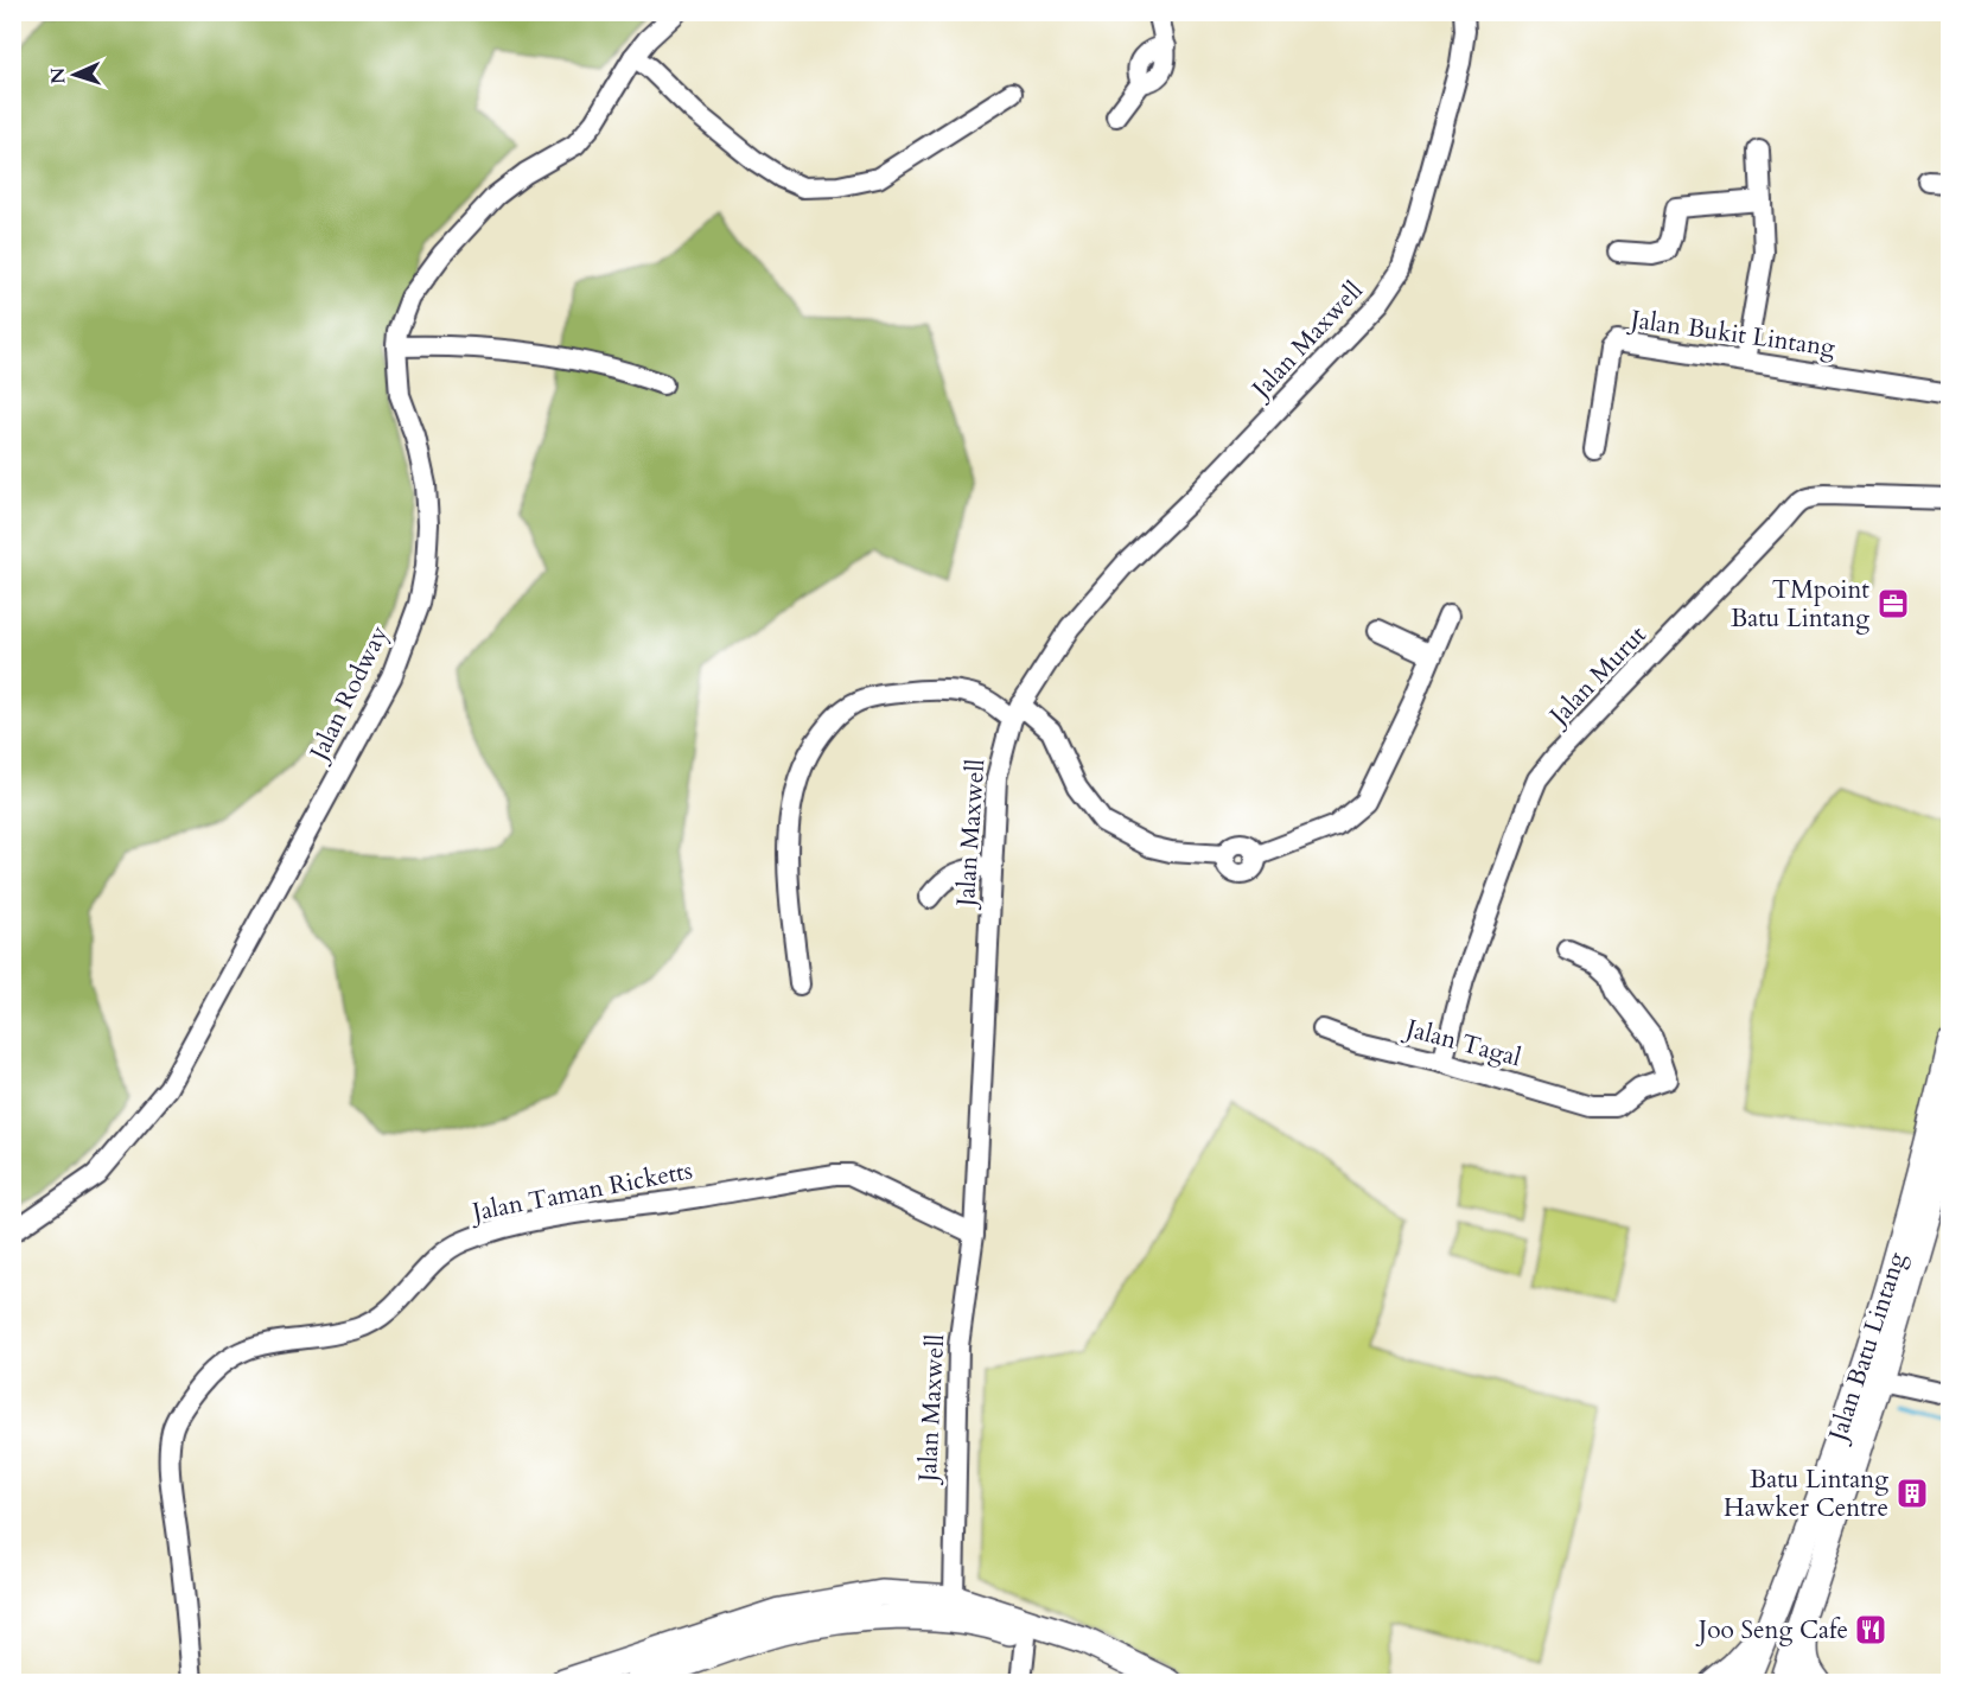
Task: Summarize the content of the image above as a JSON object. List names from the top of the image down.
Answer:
{
  "streets": {
    "main road": ["Jalan Batu Lintang"],
    "street": [
      "Jalan Bukit Lintang",
      "Jalan Maxwell",
      "Jalan Murut",
      "Jalan Rodway",
      "Jalan Tagal",
      "Jalan Taman Ricketts"
    ]
  },
  "crossings": [
    ["Jalan Maxwell", "Jalan Taman Ricketts"],
    ["Jalan Murut", "Jalan Tagal"]
  ],
  "places": {
    "office": ["TMpoint Batu Lintang"],
    "building": ["Batu Lintang Hawker Centre"],
    "restaurant": ["Joo Seng Cafe"]
  },
  "north": "left"
}
